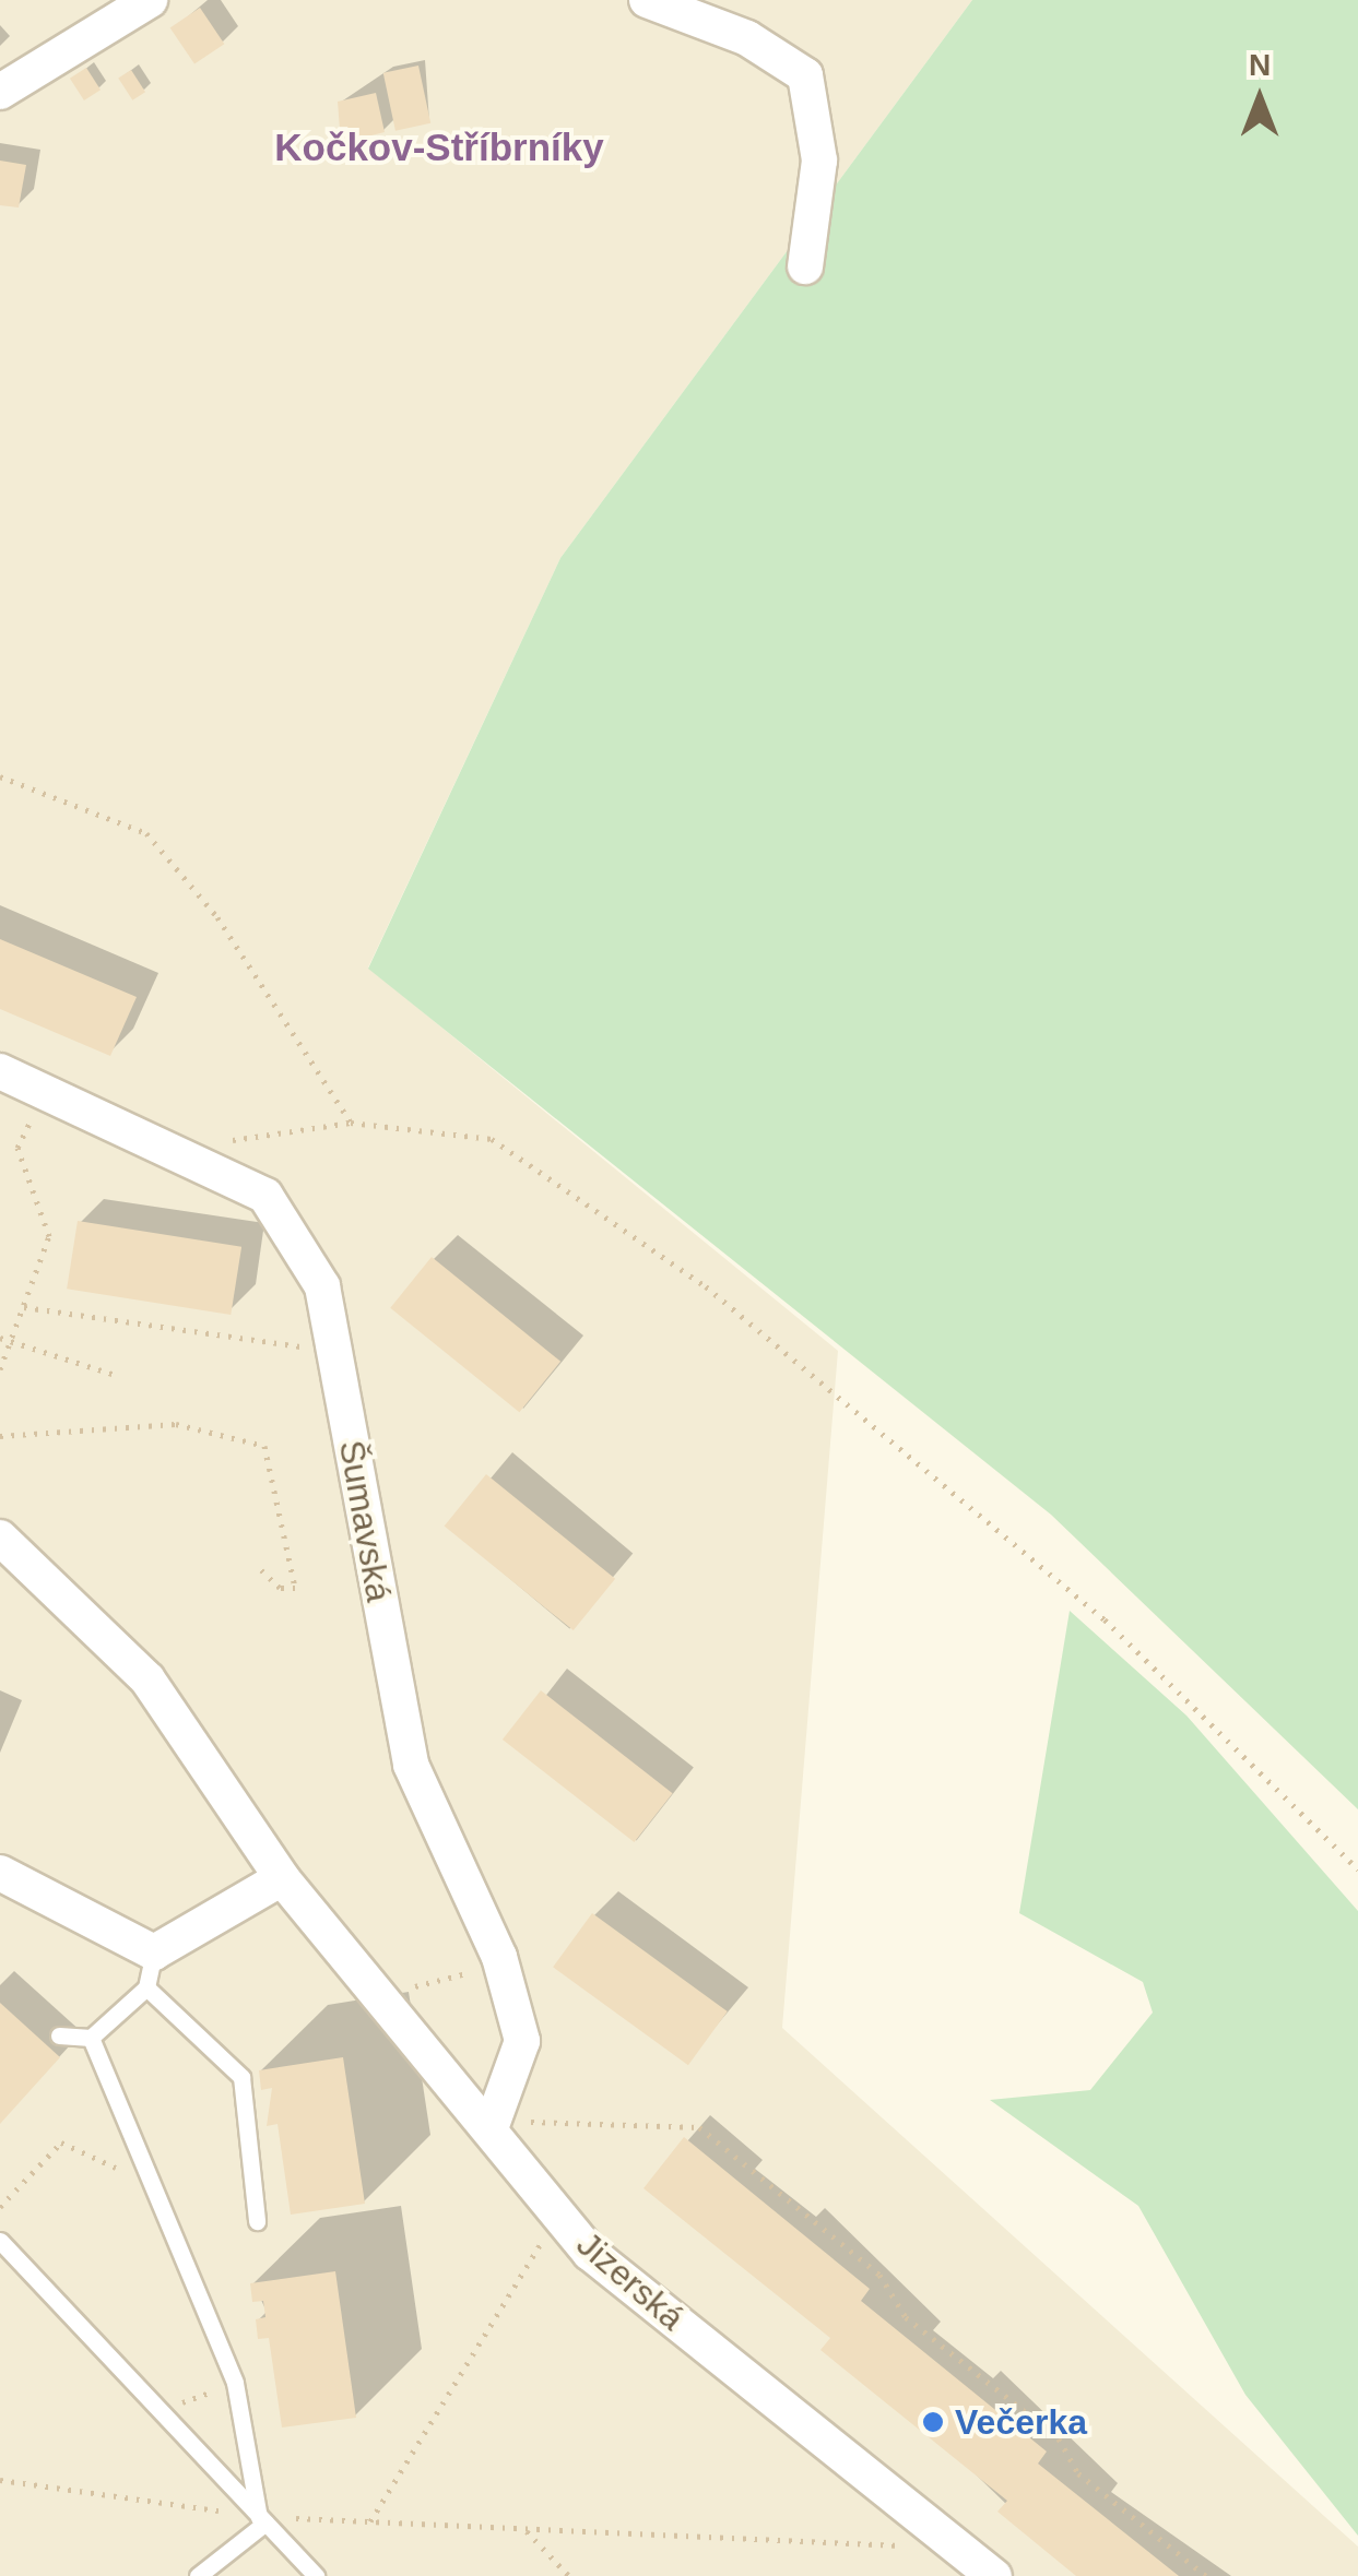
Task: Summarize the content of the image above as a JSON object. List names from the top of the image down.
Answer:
{
  "streets": {
    "street": ["Šumavská", "Jizerská"]
  },
  "crossings": [
    ["Šumavská", "Jizerská"]
  ],
  "districts": ["Kočkov-Stříbrníky"],
  "places": ["Večerka"],
  "north": "top"
}
